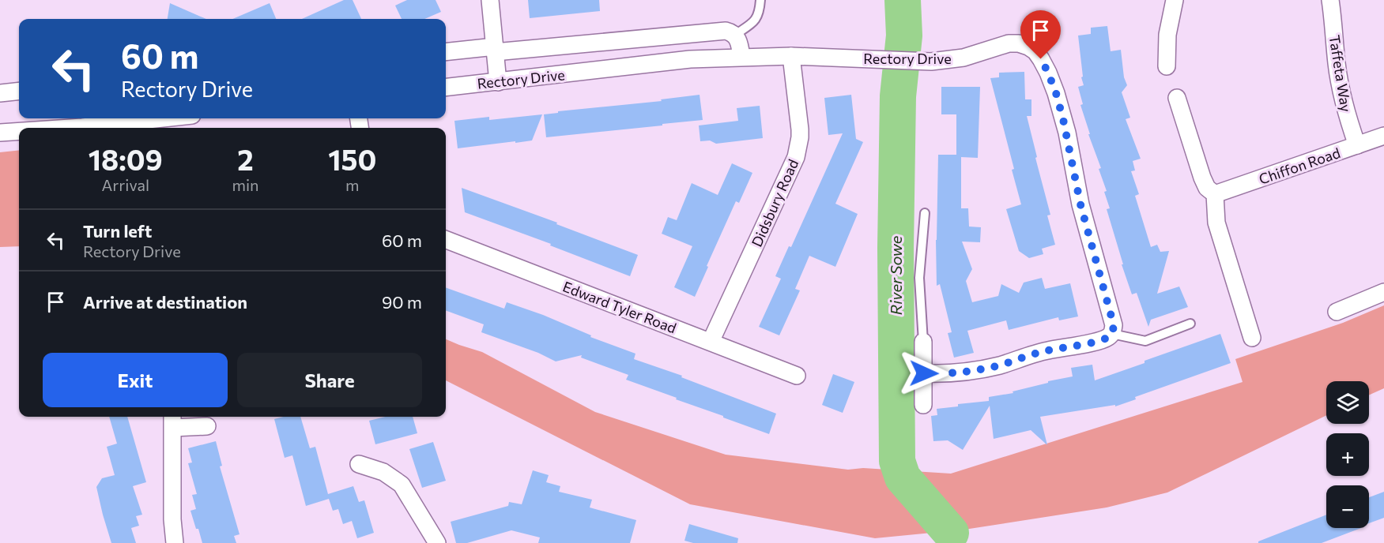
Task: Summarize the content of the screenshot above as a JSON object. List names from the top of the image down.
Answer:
{
  "streets": {
    "street": [
      "Rectory Drive",
      "Taffeta Way",
      "Chiffon Road",
      "Didsbury Road",
      "Edward Tyler Road"
    ]
  },
  "crossings": [
    ["Rectory Drive", "Didsbury Road"],
    ["Taffeta Way", "Chiffon Road"],
    ["Didsbury Road", "Edward Tyler Road"]
  ],
  "water": ["River Sowe"],
  "page": {
    "turn": ["60 m", "Rectory Drive"],
    "eta": [
      "18:09",
      "Arrival",
      "2",
      "min",
      "150",
      "m"
    ],
    "list": [
      {
        "name": "Turn left",
        "note": "Rectory Drive",
        "value": "60 m"
      },
      {
        "name": "Arrive at destination",
        "value": "90 m"
      }
    ],
    "buttons": ["Exit", "Share"],
    "map_buttons": ["+", "−"]
  }
}
